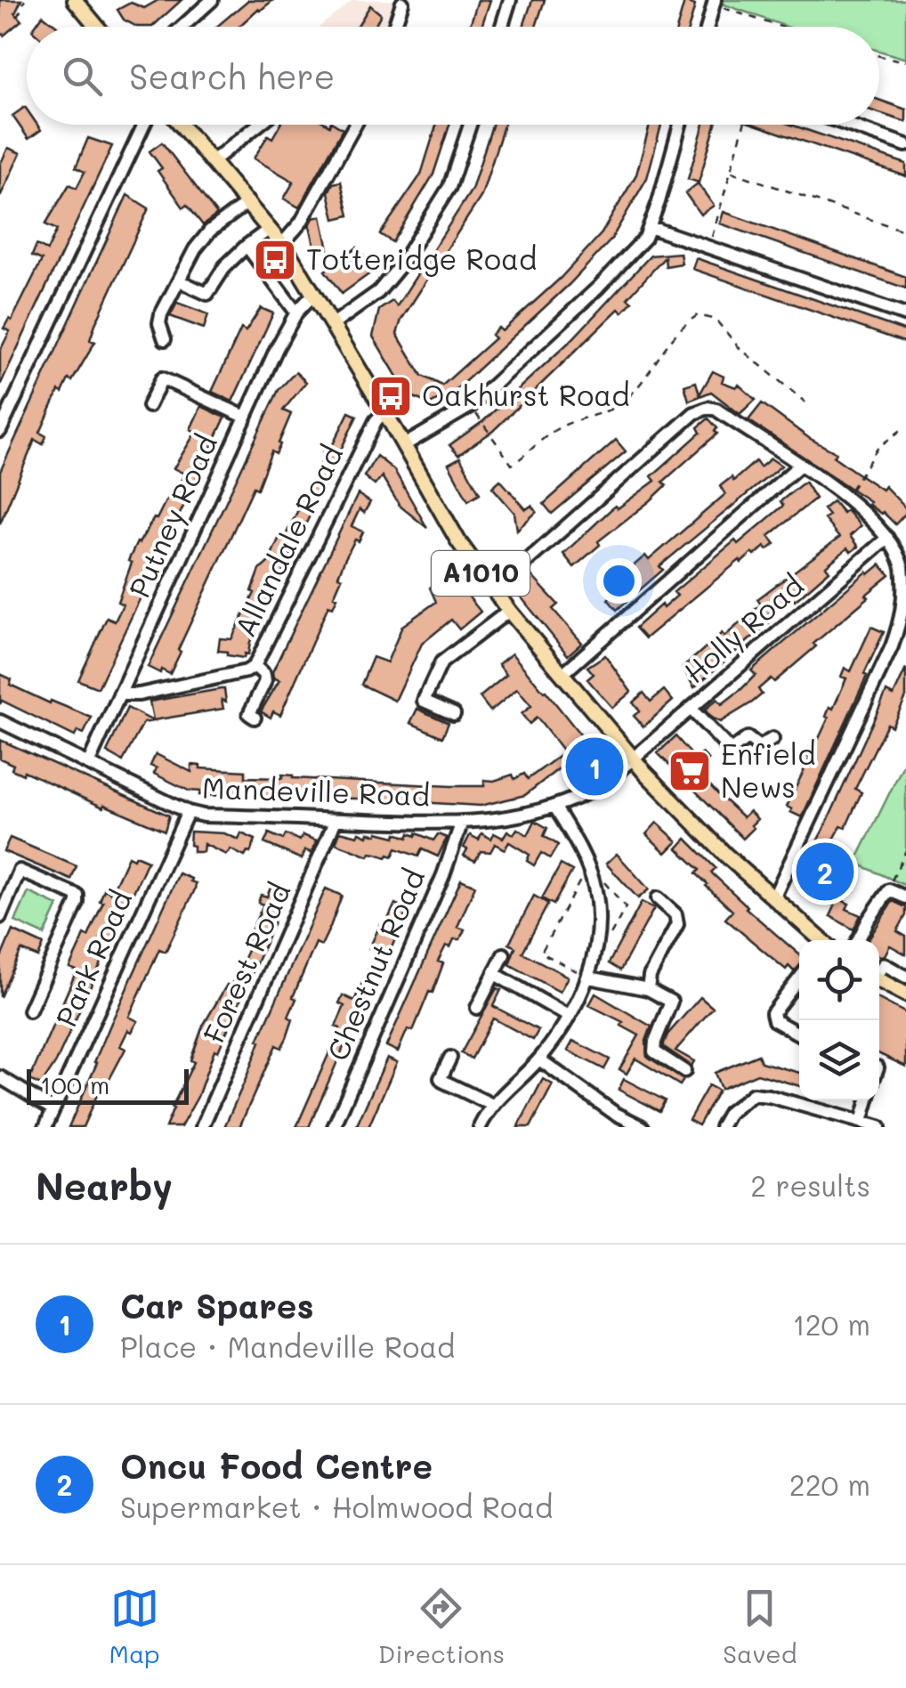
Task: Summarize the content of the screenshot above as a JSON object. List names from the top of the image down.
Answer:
{
  "streets": {
    "main road": ["A1010"],
    "street": [
      "Putney Road",
      "Allandale Road",
      "Holly Road",
      "Mandeville Road",
      "Park Road",
      "Forest Road",
      "Chestnut Road"
    ]
  },
  "crossings": [
    ["Putney Road", "Allandale Road"],
    ["Putney Road", "A1010"],
    ["Putney Road", "Mandeville Road"],
    ["Allandale Road", "A1010"],
    ["A1010", "Holly Road"],
    ["A1010", "Mandeville Road"],
    ["Holly Road", "Mandeville Road"],
    ["Mandeville Road", "Park Road"],
    ["Mandeville Road", "Forest Road"],
    ["Mandeville Road", "Chestnut Road"]
  ],
  "places": {
    "bus stop": ["Totteridge Road", "Oakhurst Road"],
    "supermarket": ["Enfield News"]
  },
  "scale_bar": "100 m",
  "page": {
    "search": "Search here",
    "pins": ["1", "2"],
    "scale": "100 m",
    "heading": ["Nearby", "2 results"],
    "list": [
      {
        "mark": "1",
        "name": "Car Spares",
        "note": "Place · Mandeville Road",
        "value": "120 m"
      },
      {
        "mark": "2",
        "name": "Oncu Food Centre",
        "note": "Supermarket · Holmwood Road",
        "value": "220 m"
      }
    ],
    "nav": ["Map", "Directions", "Saved"]
  }
}
